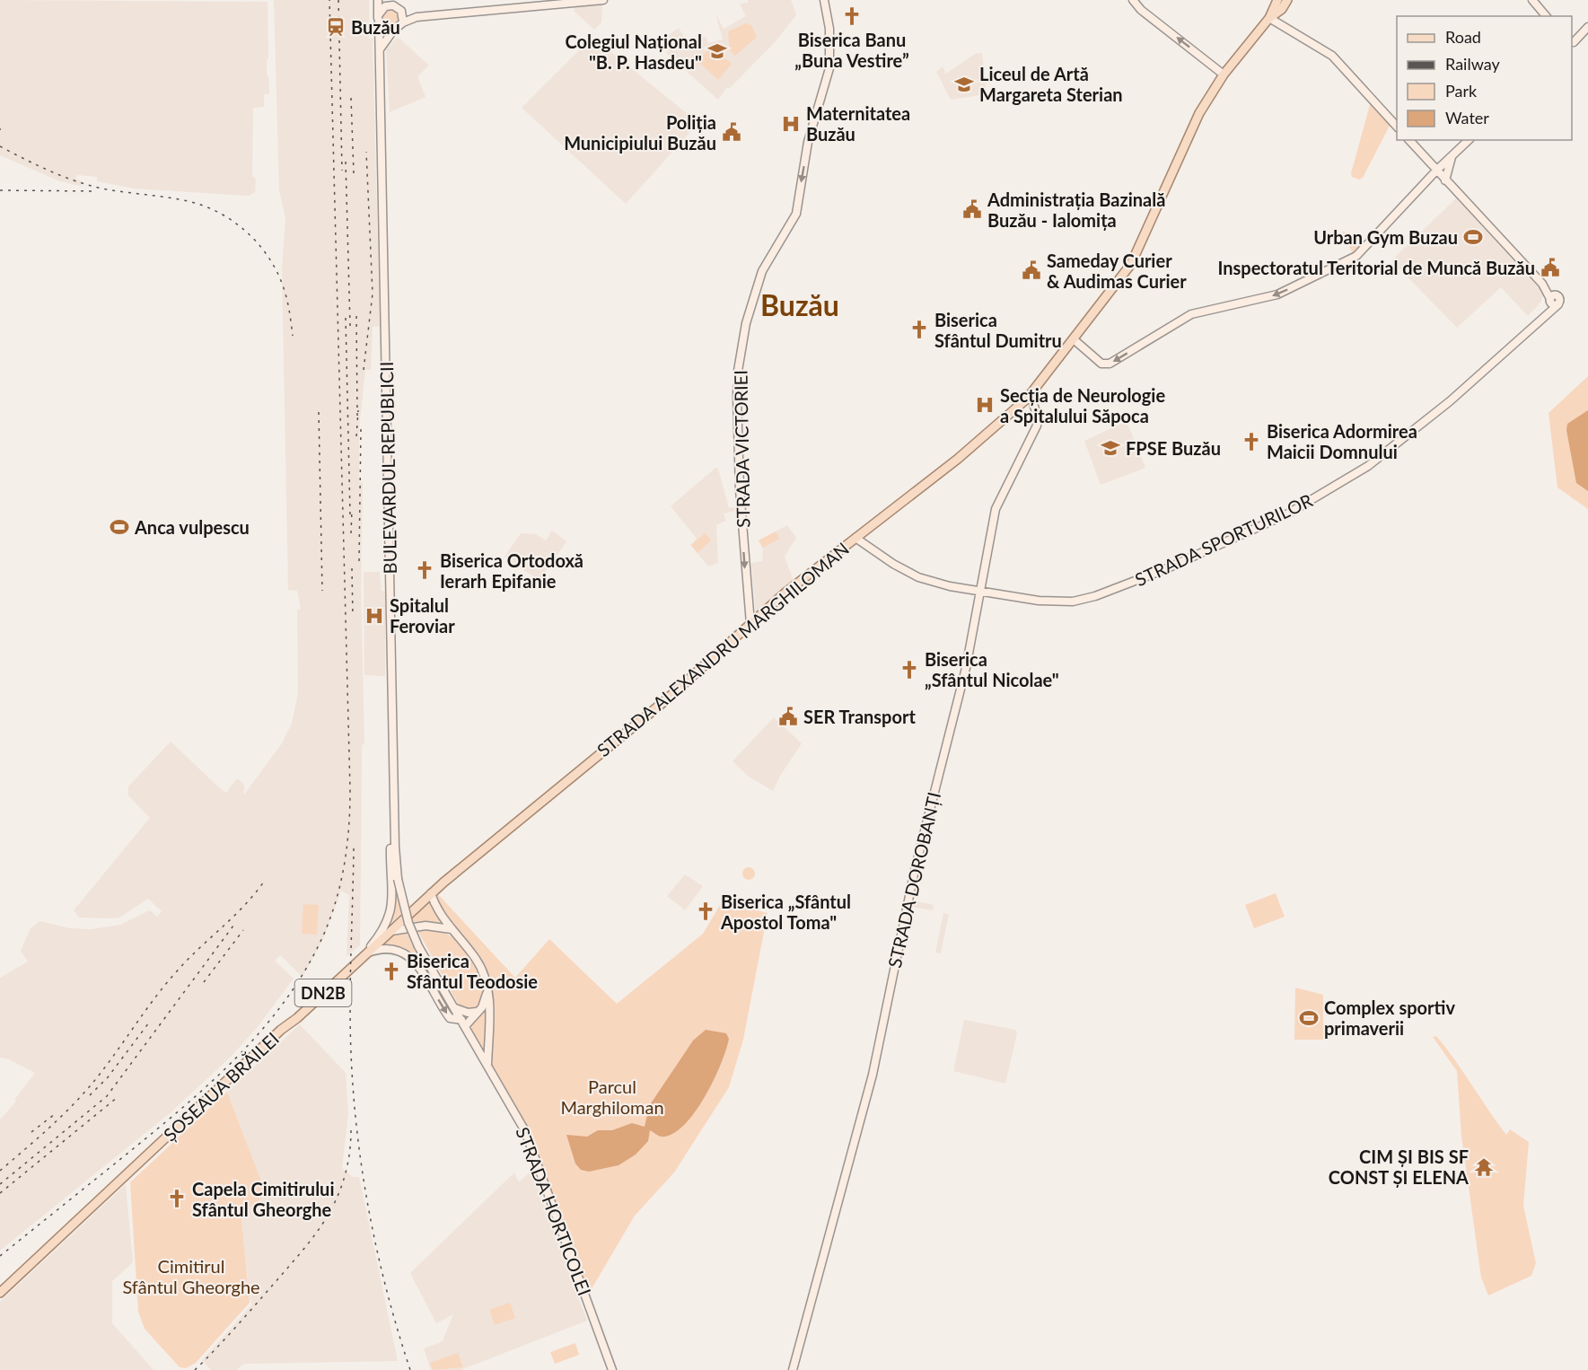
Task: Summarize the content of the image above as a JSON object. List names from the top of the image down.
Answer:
{
  "streets": {
    "main road": [
      "STRADA VICTORIEI",
      "BULEVARDUL REPUBLICII",
      "STRADA SPORTURILOR",
      "STRADA ALEXANDRU MARGHILOMAN",
      "STRADA DOROBANȚI",
      "DN2B",
      "ȘOSEAUA BRĂILEI",
      "STRADA HORTICOLEI"
    ]
  },
  "crossings": [
    ["STRADA VICTORIEI", "STRADA ALEXANDRU MARGHILOMAN"],
    ["BULEVARDUL REPUBLICII", "STRADA HORTICOLEI"],
    ["STRADA SPORTURILOR", "STRADA ALEXANDRU MARGHILOMAN"],
    ["STRADA SPORTURILOR", "STRADA DOROBANȚI"],
    ["STRADA ALEXANDRU MARGHILOMAN", "STRADA DOROBANȚI"],
    ["STRADA ALEXANDRU MARGHILOMAN", "ȘOSEAUA BRĂILEI"]
  ],
  "one_way": ["STRADA VICTORIEI"],
  "districts": ["Buzău"],
  "parks": ["Parcul Marghiloman", "Cimitirul Sfântul Gheorghe"],
  "places": {
    "church": [
      "Biserica Banu „Buna Vestire”",
      "Biserica Sfântul Dumitru",
      "Biserica Adormirea Maicii Domnului",
      "Biserica Ortodoxă Ierarh Epifanie",
      "Biserica „Sfântul Nicolae\"",
      "Biserica „Sfântul Apostol Toma\"",
      "Biserica Sfântul Teodosie",
      "Capela Cimitirului Sfântul Gheorghe"
    ],
    "station": ["Buzău"],
    "school or university": ["Colegiul Național \"B. P. Hasdeu\"", "Liceul de Artă Margareta Sterian", "FPSE Buzău"],
    "hospital": ["Maternitatea Buzău", "Secția de Neurologie a Spitalului Săpoca", "Spitalul Feroviar"],
    "public building": [
      "Poliția Municipiului Buzău",
      "Administrația Bazinală Buzău - Ialomița",
      "Inspectoratul Teritorial de Muncă Buzău",
      "Sameday Curier & Audimas Curier",
      "SER Transport"
    ],
    "sports": ["Urban Gym Buzau", "Anca vulpescu", "Complex sportiv primaverii"],
    "temple": ["CIM ȘI BIS SF CONST ȘI ELENA"]
  },
  "legend": [
    "Road",
    "Railway",
    "Park",
    "Water"
  ]
}
